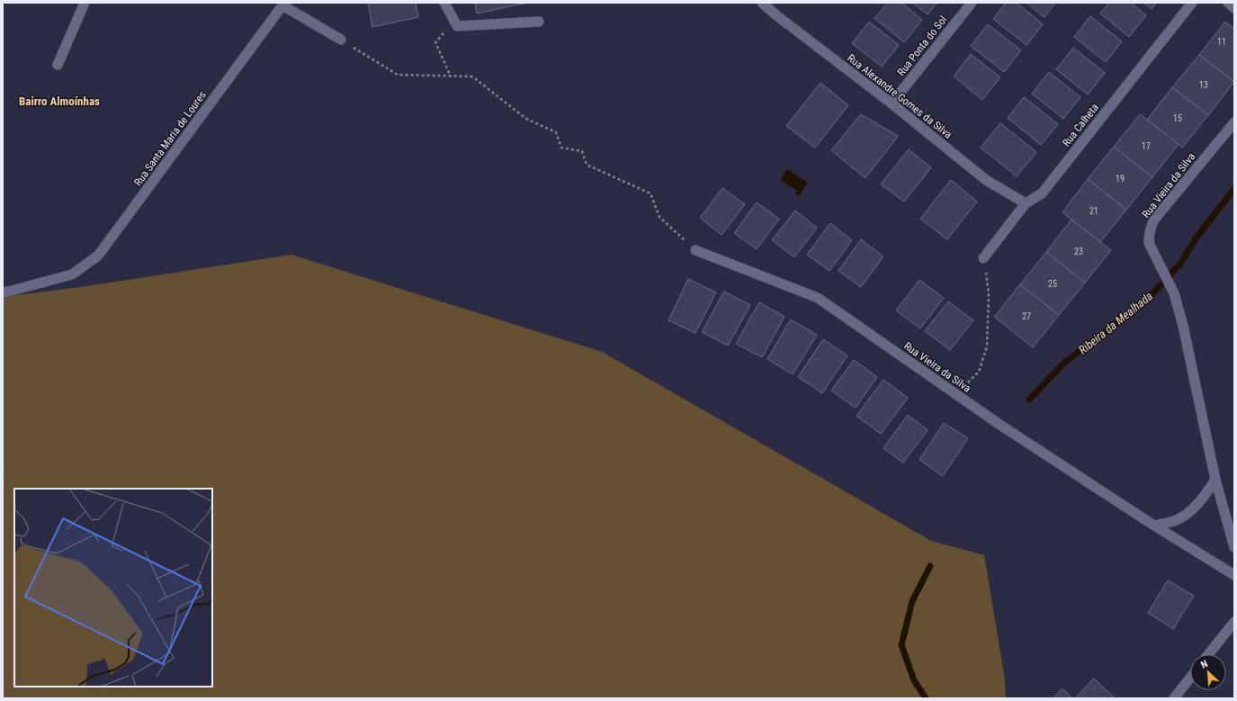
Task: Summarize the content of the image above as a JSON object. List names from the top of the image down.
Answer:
{
  "streets": {
    "street": [
      "Rua Ponta do Sol",
      "Rua Alexandre Gomes da Silva",
      "Rua Calheta",
      "Rua Santa Maria de Loures",
      "Rua Vieira da Silva"
    ]
  },
  "crossings": [
    ["Rua Ponta do Sol", "Rua Alexandre Gomes da Silva"],
    ["Rua Alexandre Gomes da Silva", "Rua Calheta"]
  ],
  "districts": ["Bairro Almoínhas"],
  "water": ["Ribeira da Mealhada"],
  "house_numbers": [
    "11",
    "13",
    "15",
    "17",
    "19",
    "21",
    "23",
    "25",
    "27"
  ],
  "north": "top left"
}
